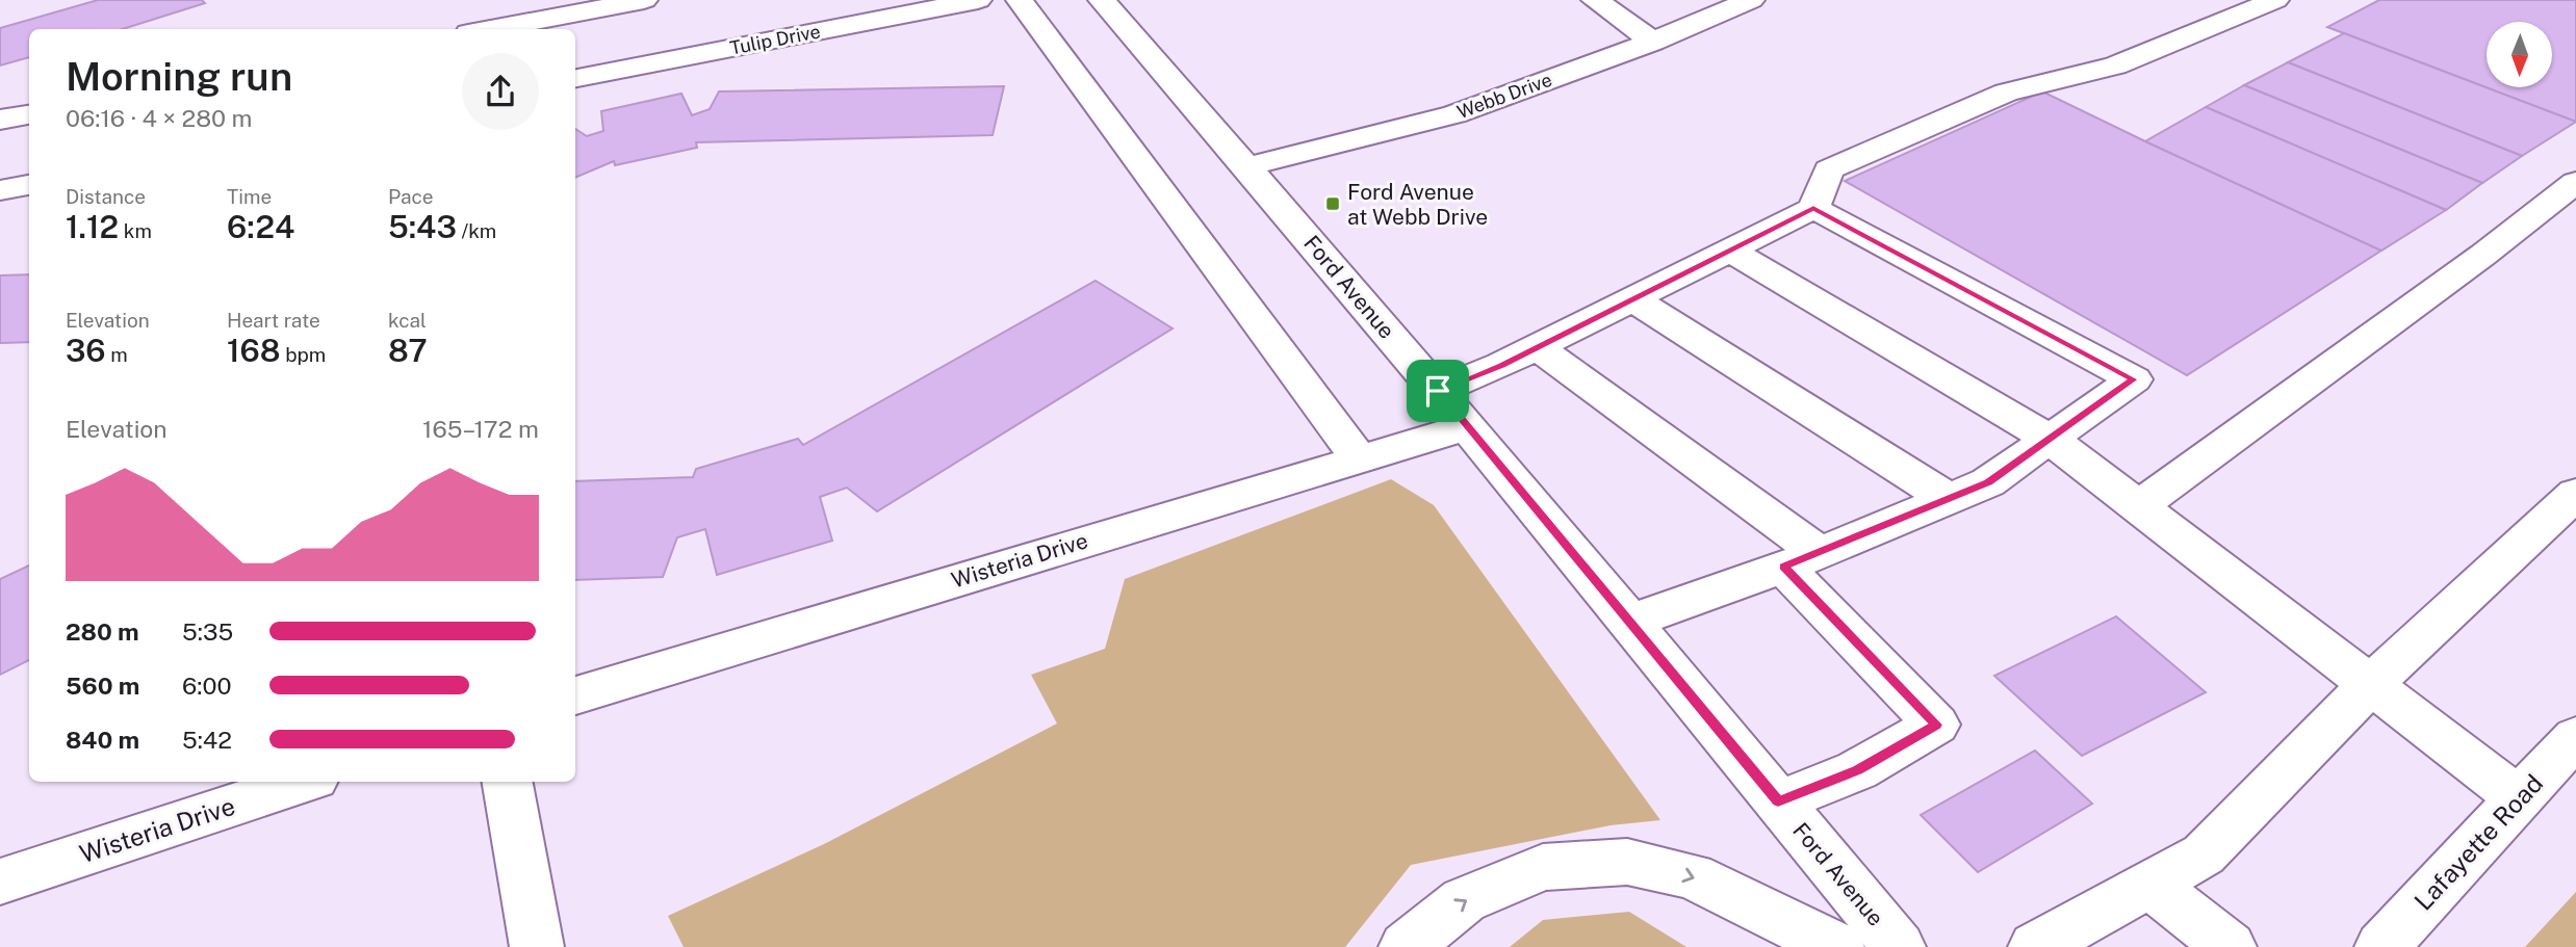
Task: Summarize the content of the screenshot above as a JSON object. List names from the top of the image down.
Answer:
{
  "streets": {
    "main road": [
      "Tulip Drive",
      "Webb Drive",
      "Ford Avenue",
      "Wisteria Drive",
      "Lafayette Road"
    ]
  },
  "crossings": [
    ["Webb Drive", "Ford Avenue"],
    ["Ford Avenue", "Wisteria Drive"]
  ],
  "places": {
    "transit": ["Ford Avenue at Webb Drive"]
  },
  "north": "bottom",
  "page": {
    "heading": ["Morning run", "06:16 · 4 × 280 m"],
    "stats": [
      ["Distance", "1.12 km"],
      ["Time", "6:24"],
      ["Pace", "5:43 /km"],
      ["Elevation", "36 m"],
      ["Heart rate", "168 bpm"],
      ["kcal", "87"]
    ],
    "chart": ["Elevation", "165–172 m"],
    "list": [
      {
        "name": "280 m",
        "note": "5:35"
      },
      {
        "name": "560 m",
        "note": "6:00"
      },
      {
        "name": "840 m",
        "note": "5:42"
      }
    ]
  }
}
